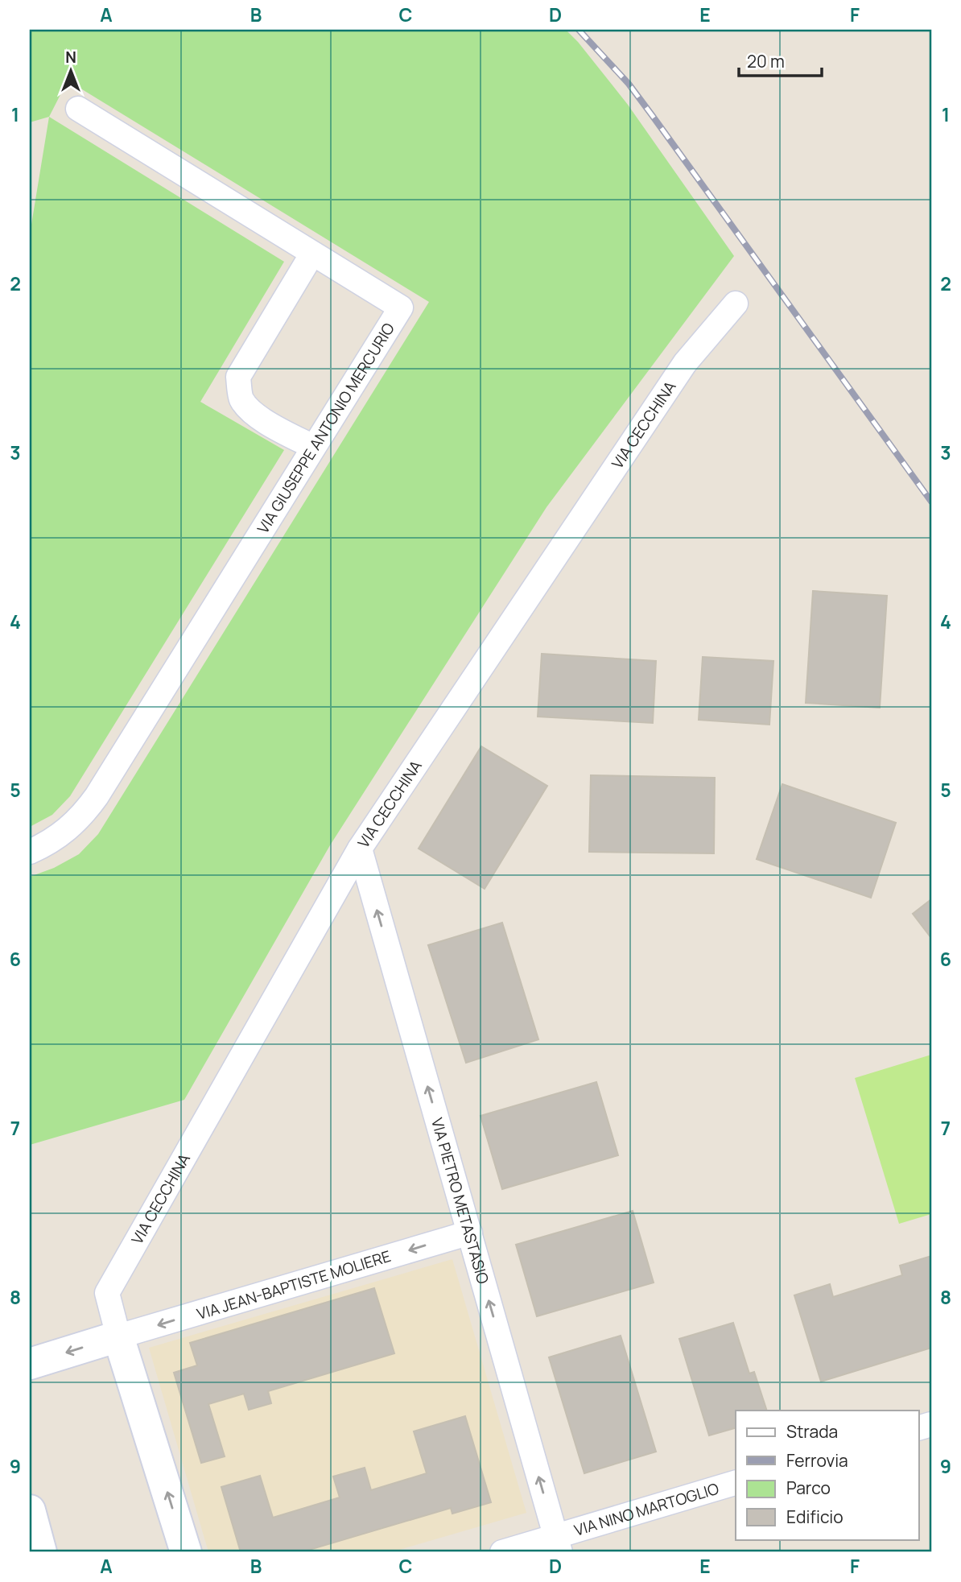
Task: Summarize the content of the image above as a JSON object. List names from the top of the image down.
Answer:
{
  "streets": {
    "street": [
      "VIA CECCHINA",
      "VIA GIUSEPPE ANTONIO MERCURIO",
      "VIA PIETRO METASTASIO",
      "VIA JEAN-BAPTISTE MOLIERE",
      "VIA NINO MARTOGLIO"
    ]
  },
  "crossings": [
    ["VIA CECCHINA", "VIA PIETRO METASTASIO"],
    ["VIA CECCHINA", "VIA JEAN-BAPTISTE MOLIERE"],
    ["VIA PIETRO METASTASIO", "VIA JEAN-BAPTISTE MOLIERE"],
    ["VIA PIETRO METASTASIO", "VIA NINO MARTOGLIO"]
  ],
  "one_way": ["VIA PIETRO METASTASIO", "VIA JEAN-BAPTISTE MOLIERE"],
  "legend": [
    "Strada",
    "Ferrovia",
    "Parco",
    "Edificio"
  ],
  "scale_bar": "20 m",
  "north": "top",
  "grid": {
    "columns": [
      "A",
      "B",
      "C",
      "D",
      "E",
      "F"
    ],
    "rows": [
      "1",
      "2",
      "3",
      "4",
      "5",
      "6",
      "7",
      "8",
      "9"
    ]
  }
}
